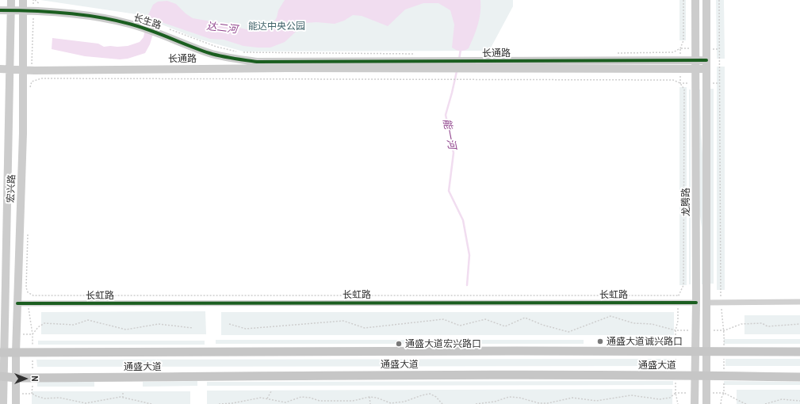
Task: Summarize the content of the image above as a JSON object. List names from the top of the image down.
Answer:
{
  "streets": {
    "main road": [
      "长生路",
      "长通路",
      "宏兴路",
      "龙腾路",
      "通盛大道"
    ],
    "street": ["长虹路"]
  },
  "crossings": [
    ["长生路", "长通路"],
    ["长生路", "宏兴路"],
    ["长通路", "宏兴路"],
    ["长通路", "龙腾路"],
    ["宏兴路", "长虹路"],
    ["宏兴路", "通盛大道"],
    ["龙腾路", "长虹路"],
    ["龙腾路", "通盛大道"]
  ],
  "water": ["达二河", "能一河"],
  "parks": ["能达中央公园"],
  "places": ["通盛大道诚兴路口", "通盛大道宏兴路口"],
  "north": "right"
}
